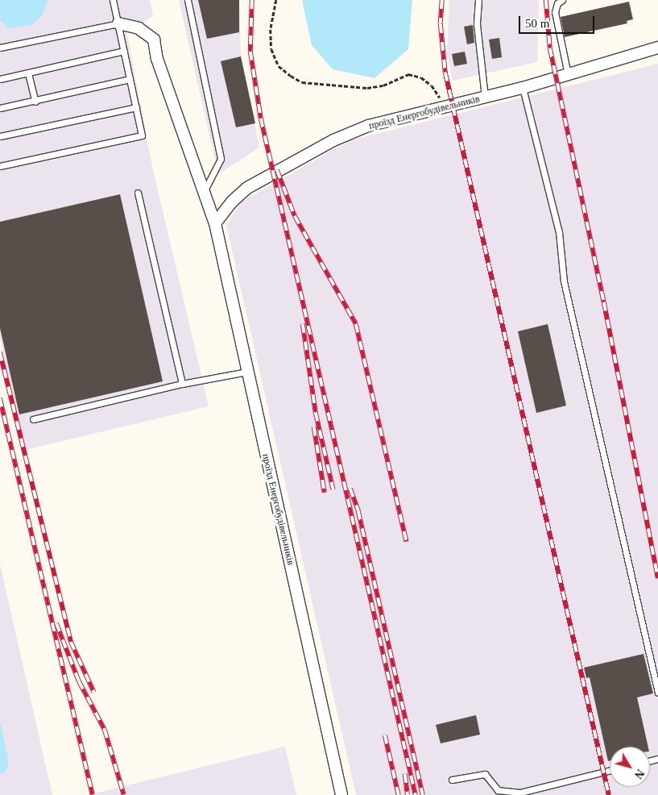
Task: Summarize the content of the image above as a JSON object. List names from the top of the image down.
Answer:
{
  "streets": {
    "street": ["проїзд Енергобудівельників"]
  },
  "scale_bar": "50 m",
  "north": "bottom right"
}
